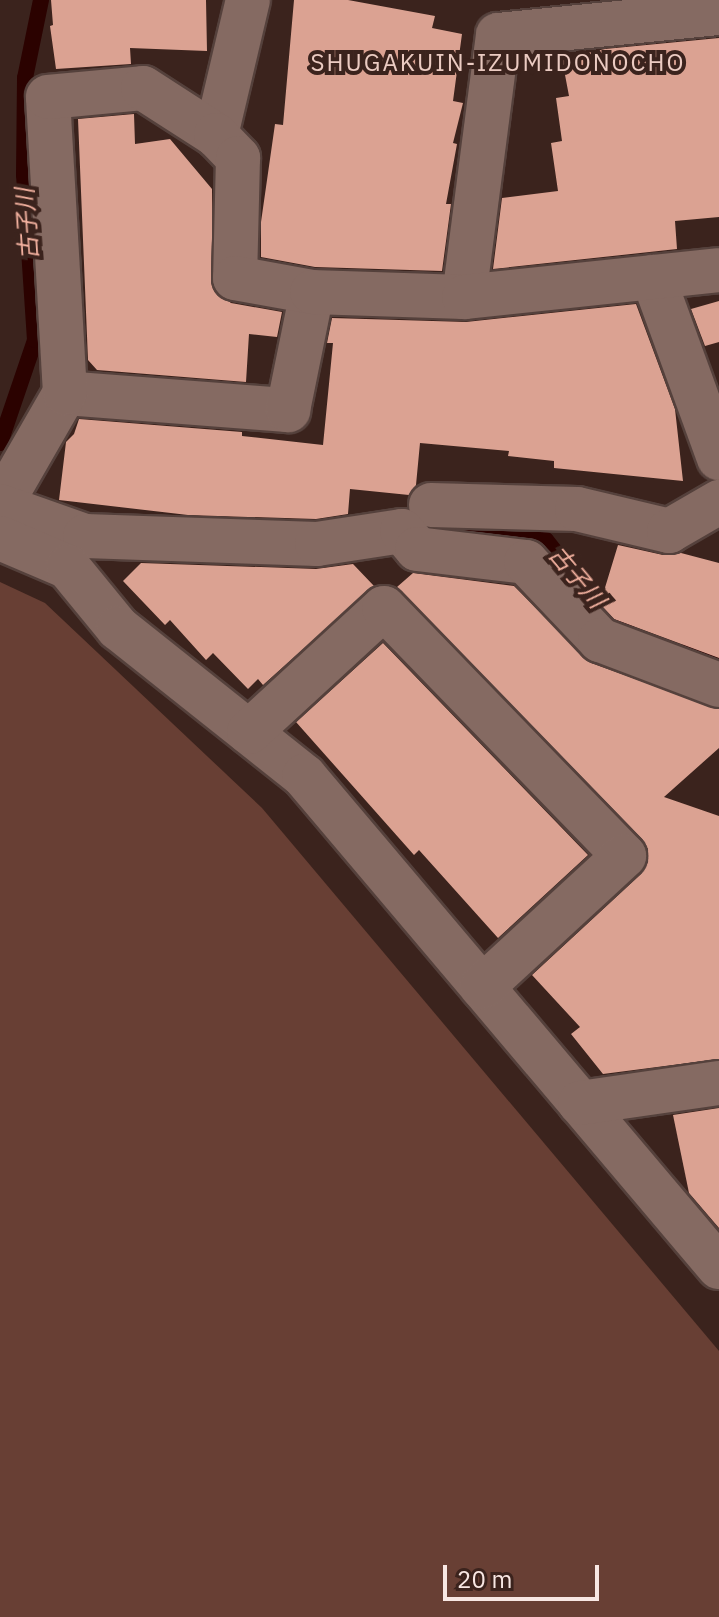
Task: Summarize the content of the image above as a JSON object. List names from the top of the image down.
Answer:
{
  "districts": ["SHUGAKUIN-IZUMIDONOCHO"],
  "water": ["古子川"],
  "scale_bar": "20 m"
}
